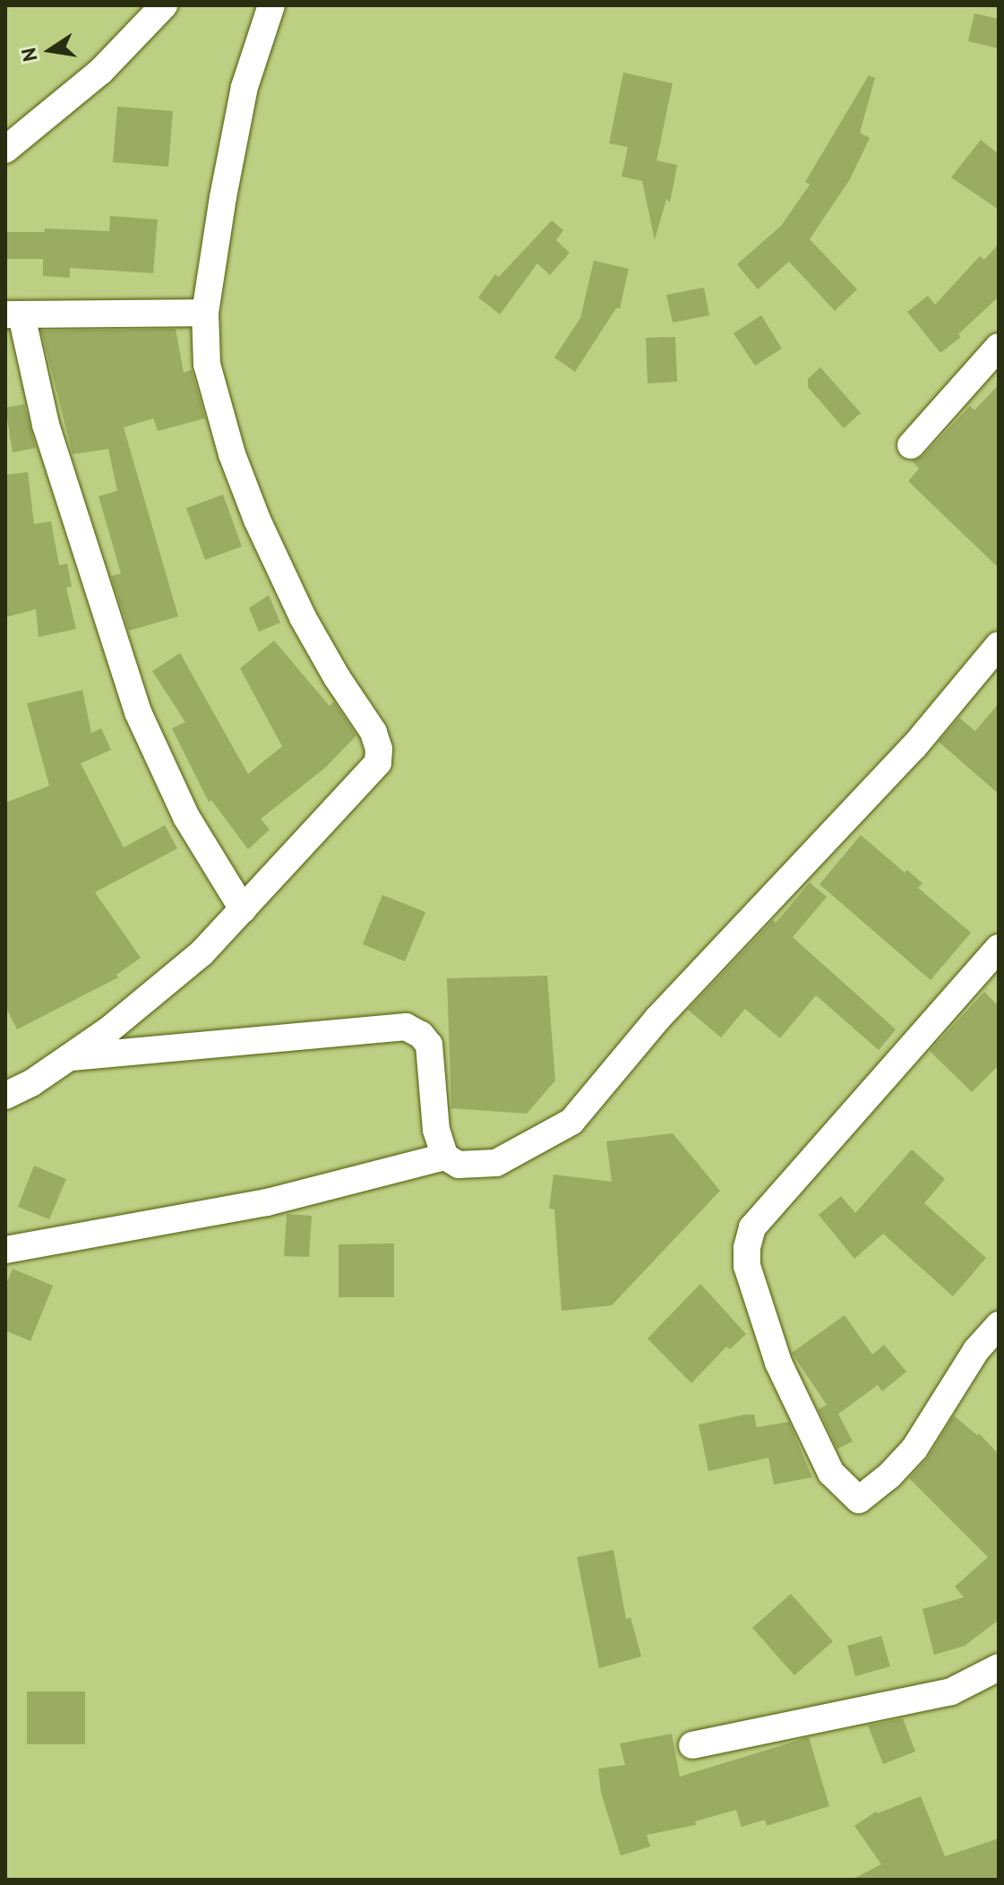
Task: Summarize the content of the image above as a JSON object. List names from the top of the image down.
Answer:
{
  "north": "left"
}
